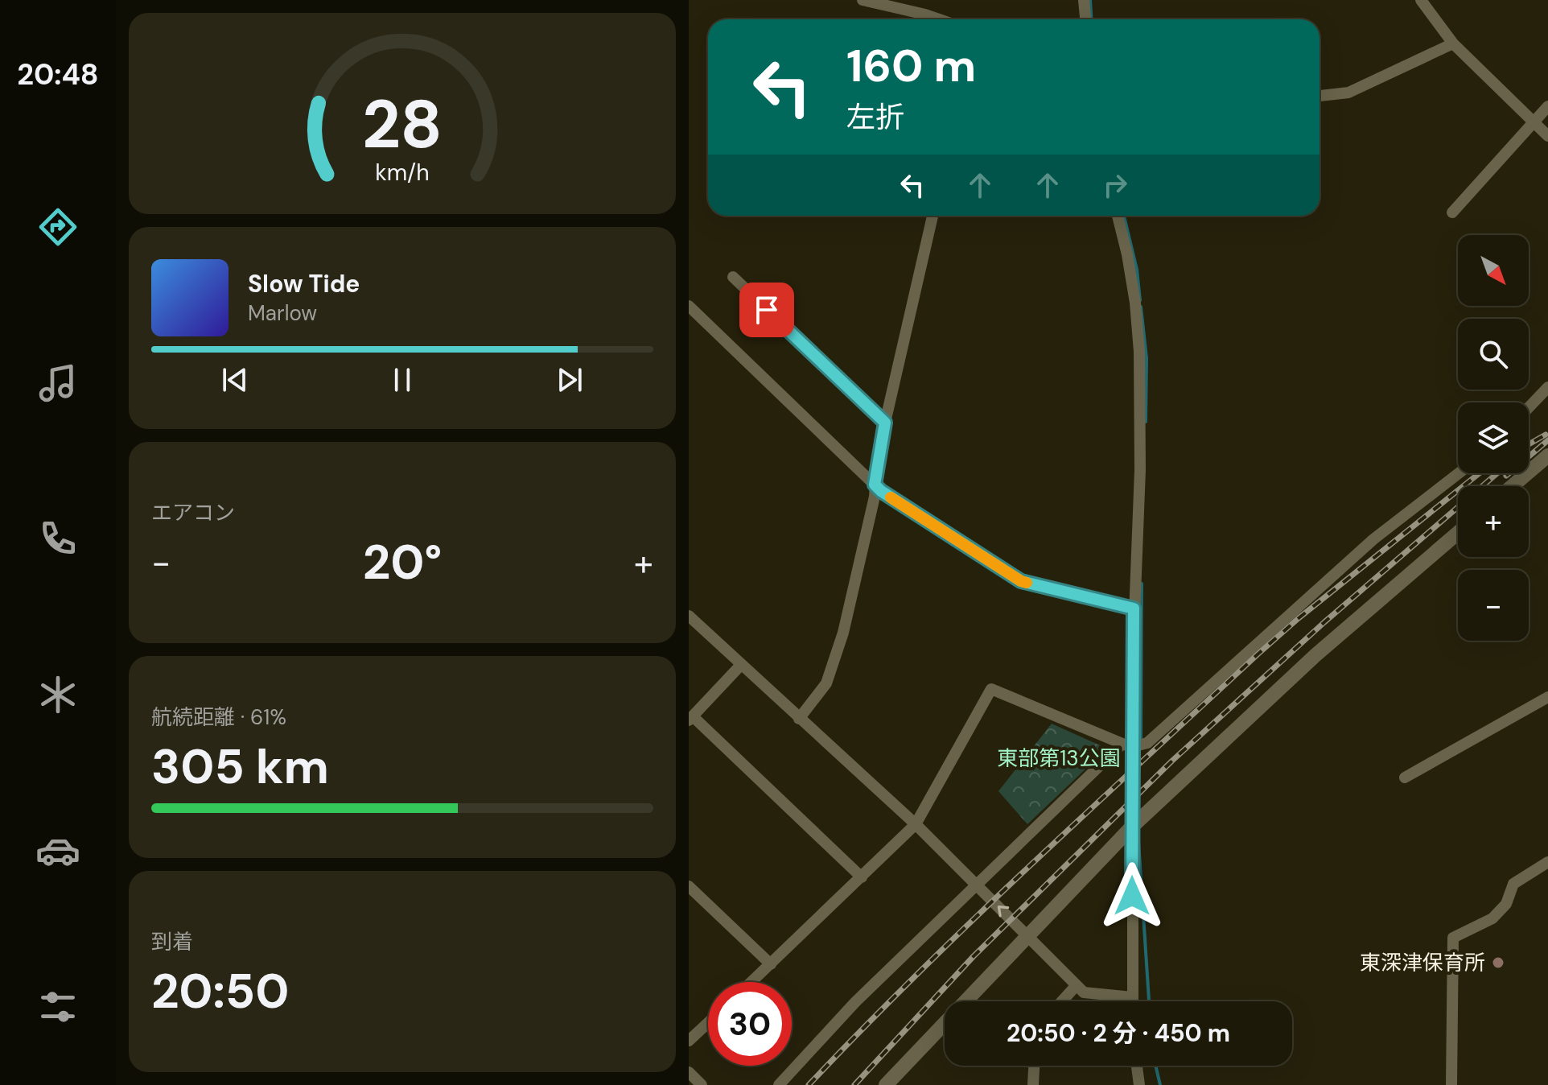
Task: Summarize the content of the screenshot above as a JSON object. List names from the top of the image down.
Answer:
{
  "parks": ["東部第13公園"],
  "places": ["東深津保育所"],
  "north": "bottom right",
  "page": {
    "tabs": "20:48",
    "turn": ["160 m", "左折"],
    "map_buttons": ["+", "−"],
    "song": ["Slow Tide", "Marlow"],
    "tile": [
      "エアコン",
      ["航続距離 · 61%", "305 km"],
      ["到着", "20:50"]
    ],
    "heat": ["−", "20°", "+"],
    "limit": "30",
    "trip": "20:50 · 2 分 · 450 m",
    "gauge": ["28", "km/h"]
  }
}
